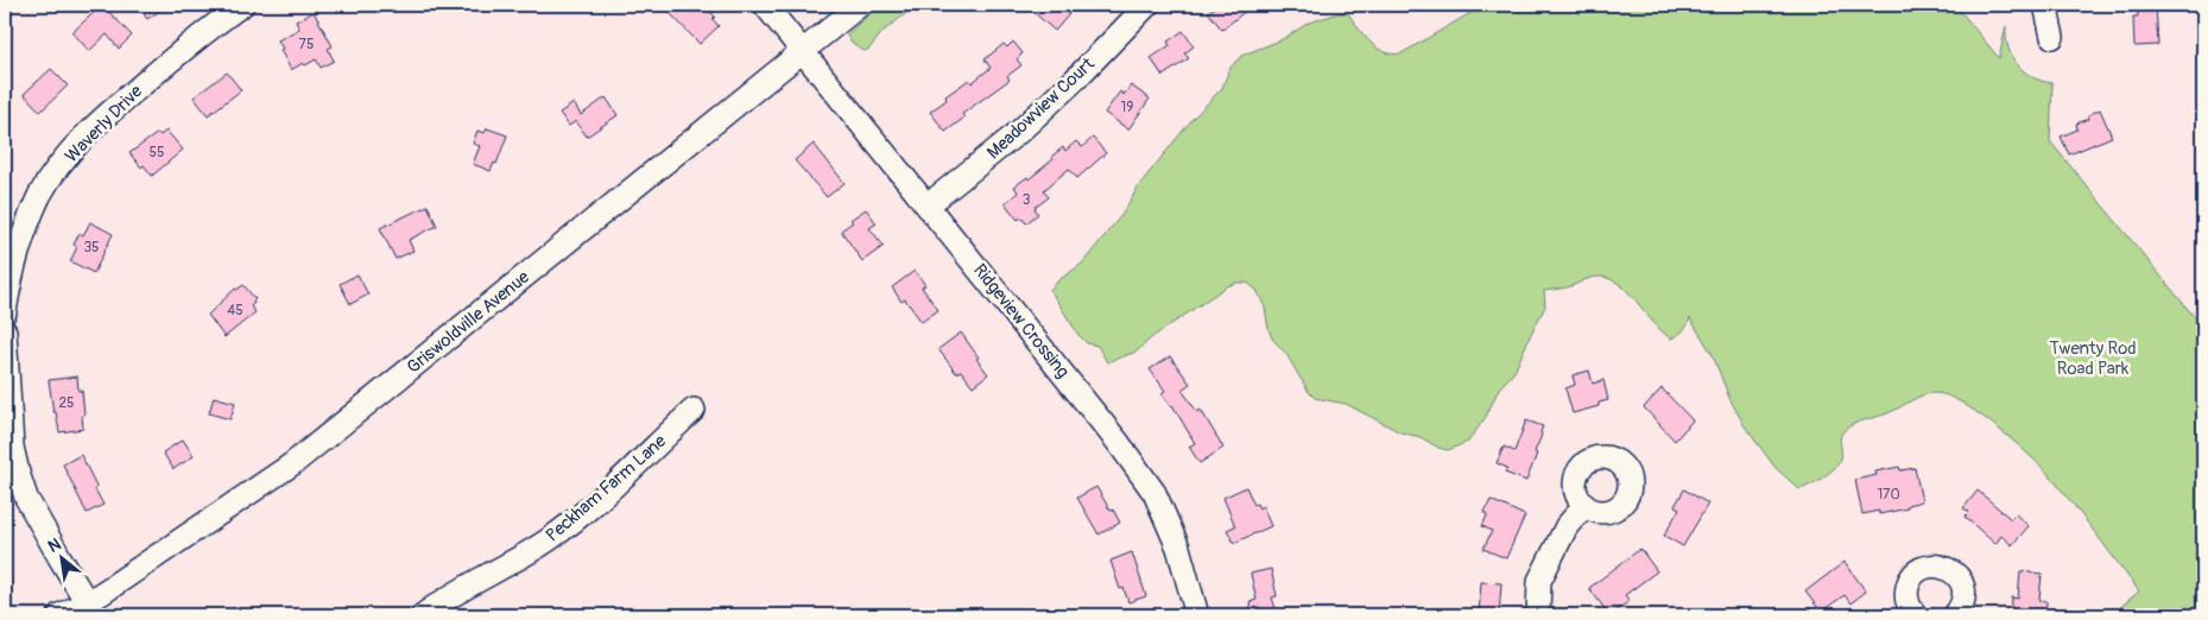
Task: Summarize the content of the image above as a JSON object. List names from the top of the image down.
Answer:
{
  "streets": {
    "street": [
      "Meadowview Court",
      "Waverly Drive",
      "Ridgeview Crossing",
      "Griswoldville Avenue",
      "Peckham Farm Lane"
    ]
  },
  "crossings": [
    ["Meadowview Court", "Ridgeview Crossing"],
    ["Ridgeview Crossing", "Griswoldville Avenue"]
  ],
  "parks": ["Twenty Rod Road Park"],
  "house_numbers": [
    "75",
    "19",
    "55",
    "3",
    "35",
    "45",
    "25",
    "170"
  ],
  "north": "top left"
}
